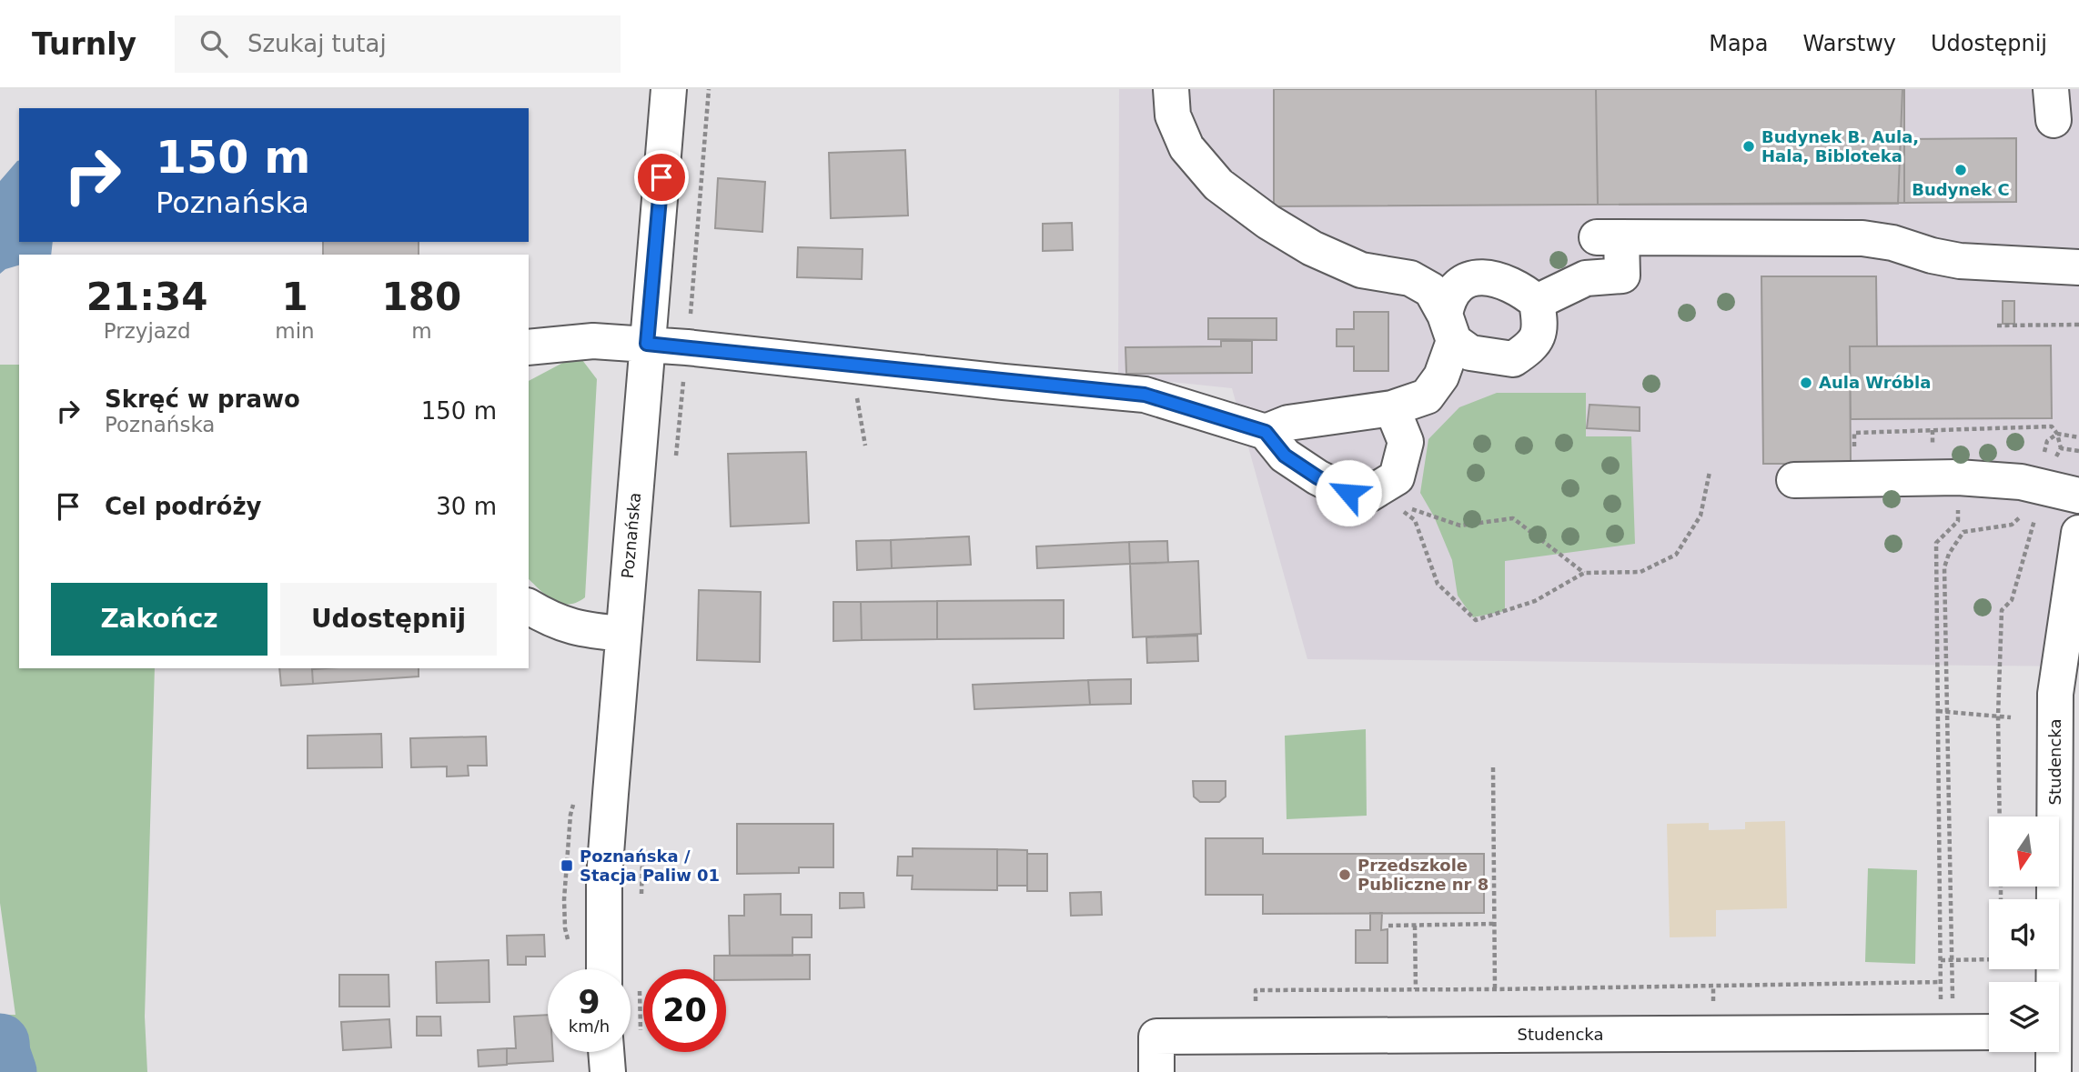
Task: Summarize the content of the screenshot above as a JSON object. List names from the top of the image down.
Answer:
{
  "streets": {
    "street": ["Poznańska", "Studencka"]
  },
  "places": {
    "other": [
      "Budynek B. Aula, Hala, Bibloteka",
      "Budynek C",
      "Aula Wróbla",
      "Przedszkole Publiczne nr 8"
    ],
    "transit": ["Poznańska / Stacja Paliw 01"]
  },
  "north": "bottom",
  "page": {
    "header": "Turnly",
    "search": "Szukaj tutaj",
    "nav": ["Mapa", "Warstwy", "Udostępnij"],
    "turn": ["150 m", "Poznańska"],
    "eta": [
      "21:34",
      "Przyjazd",
      "1",
      "min",
      "180",
      "m"
    ],
    "list": [
      {
        "name": "Skręć w prawo",
        "note": "Poznańska",
        "value": "150 m"
      },
      {
        "name": "Cel podróży",
        "value": "30 m"
      }
    ],
    "buttons": ["Zakończ", "Udostępnij"],
    "speed": "9 km/h",
    "limit": "20"
  }
}
